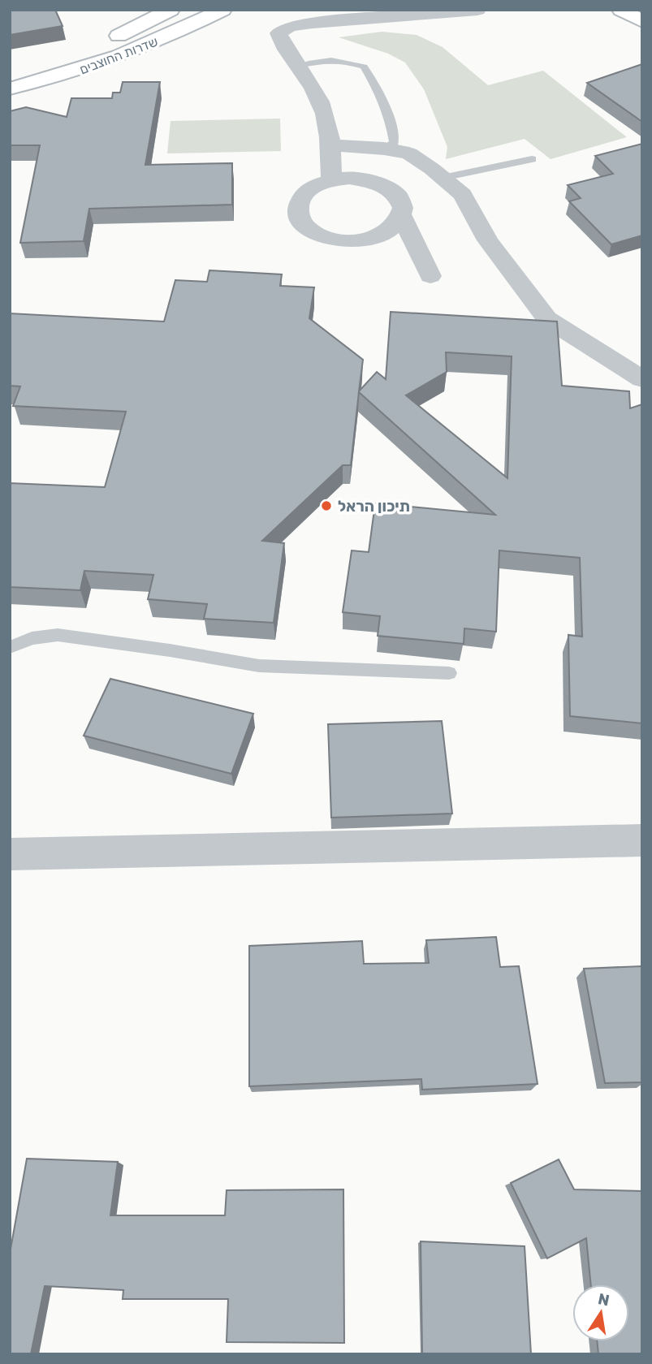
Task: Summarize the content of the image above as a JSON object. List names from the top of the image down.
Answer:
{
  "streets": {
    "main road": ["שדרות החוצבים"]
  },
  "places": ["תיכון הראל"],
  "north": "top"
}
